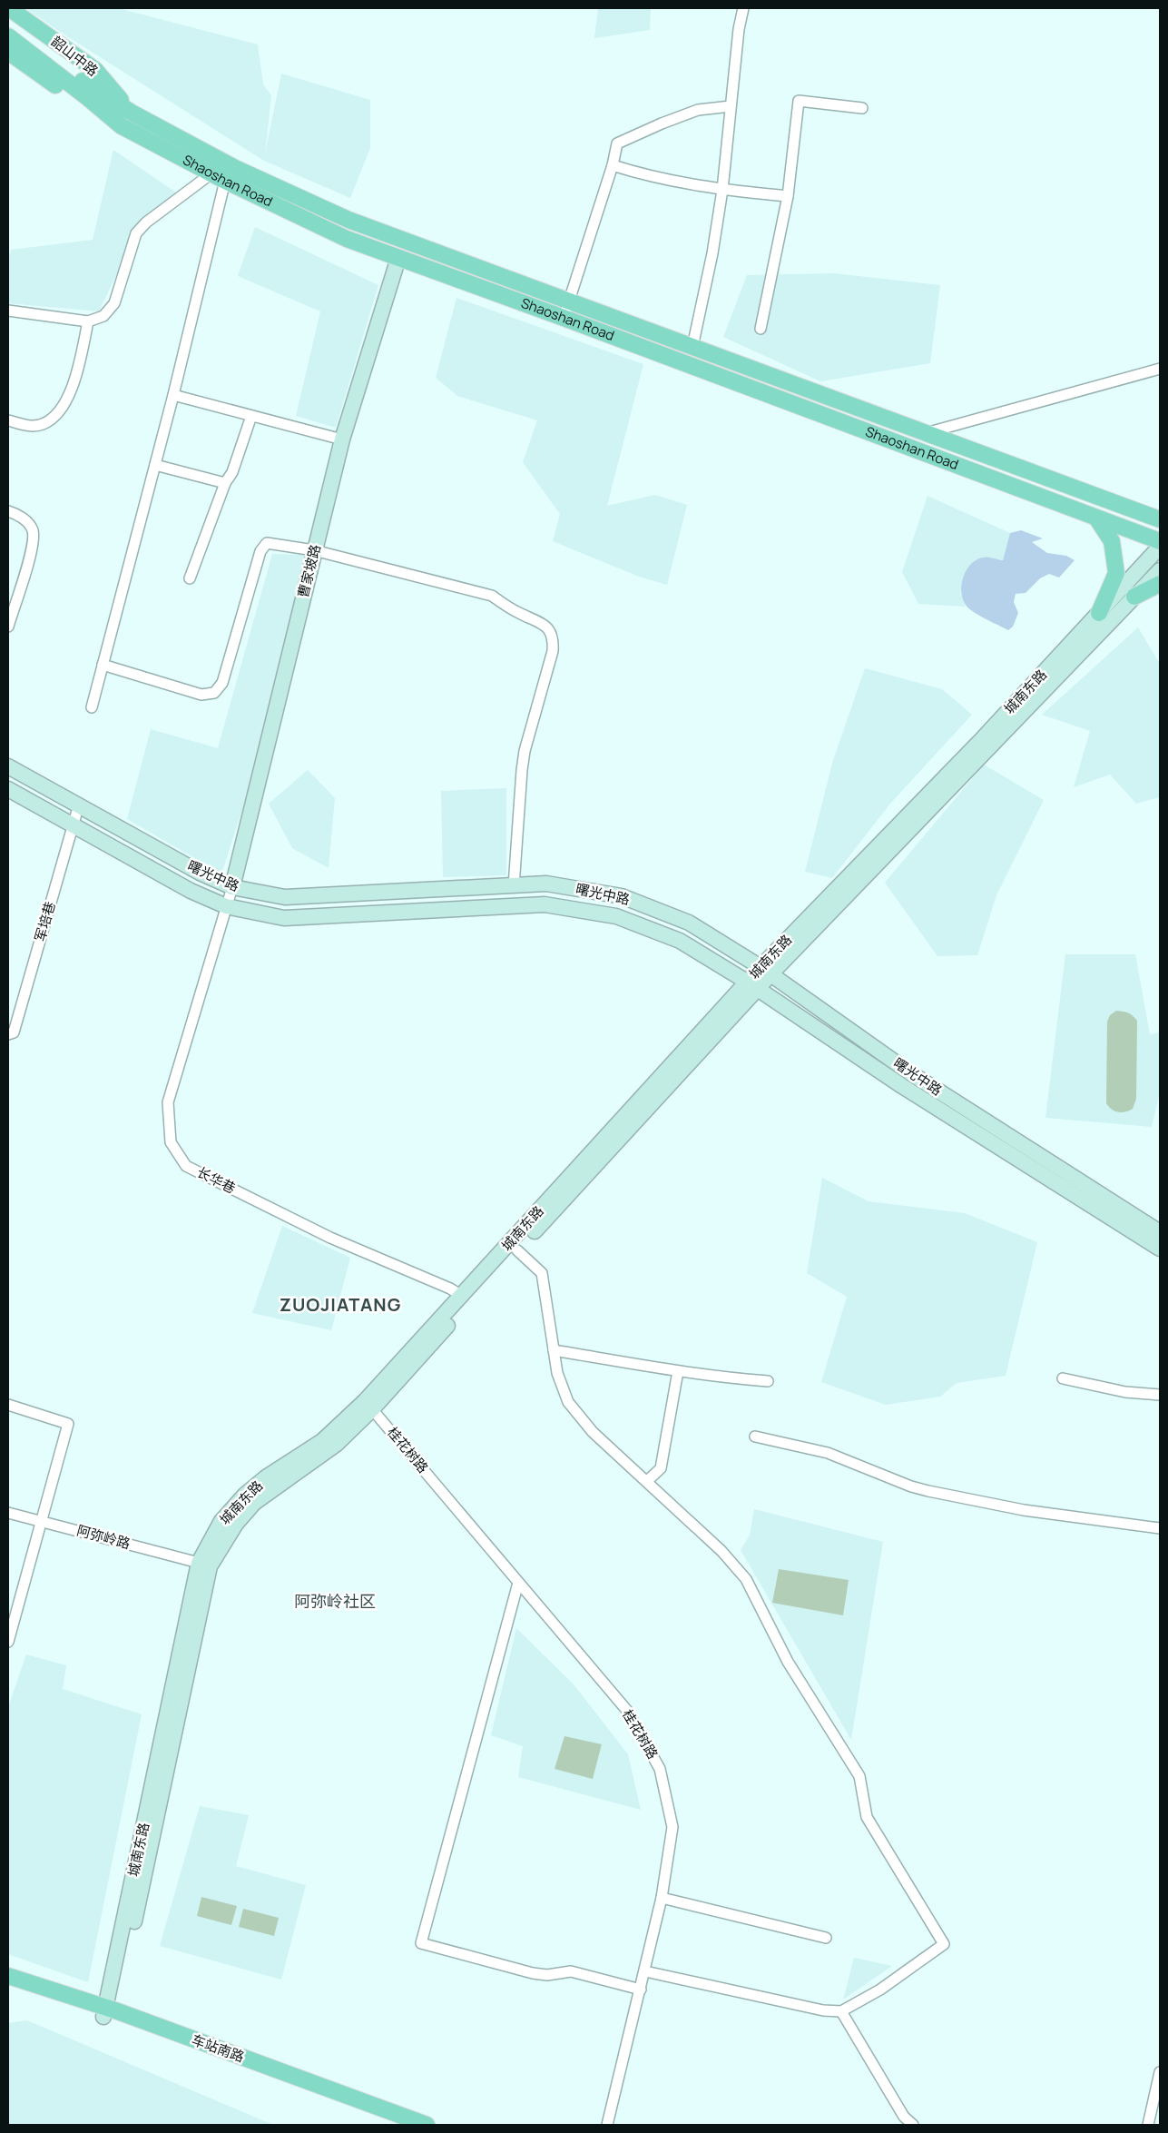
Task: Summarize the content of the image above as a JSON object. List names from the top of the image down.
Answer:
{
  "streets": {
    "main road": [
      "韶山中路",
      "Shaoshan Road",
      "曹家坡路",
      "城南东路",
      "曙光中路",
      "车站南路"
    ],
    "street": [
      "军培巷",
      "长华巷",
      "桂花树路",
      "阿弥岭路"
    ]
  },
  "crossings": [
    ["韶山中路", "Shaoshan Road"],
    ["Shaoshan Road", "曹家坡路"],
    ["曹家坡路", "曙光中路"],
    ["曹家坡路", "长华巷"],
    ["城南东路", "曙光中路"],
    ["城南东路", "长华巷"],
    ["城南东路", "桂花树路"],
    ["城南东路", "阿弥岭路"],
    ["城南东路", "车站南路"],
    ["曙光中路", "军培巷"],
    ["曙光中路", "长华巷"]
  ],
  "districts": ["ZUOJIATANG", "阿弥岭社区"]
}
